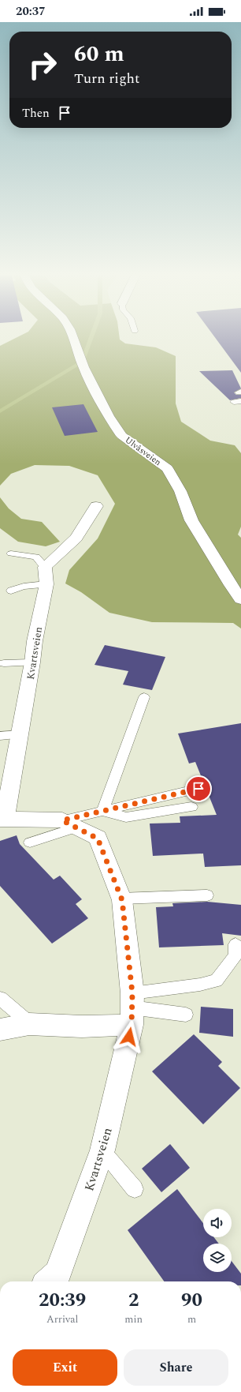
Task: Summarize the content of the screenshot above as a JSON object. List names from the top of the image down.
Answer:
{
  "streets": {
    "street": ["Ulvåsveien", "Kvartsveien"]
  },
  "page": {
    "status": "20:37",
    "turn": ["60 m", "Turn right"],
    "then": "Then",
    "eta": [
      "20:39",
      "Arrival",
      "2",
      "min",
      "90",
      "m"
    ],
    "buttons": ["Exit", "Share"]
  }
}
